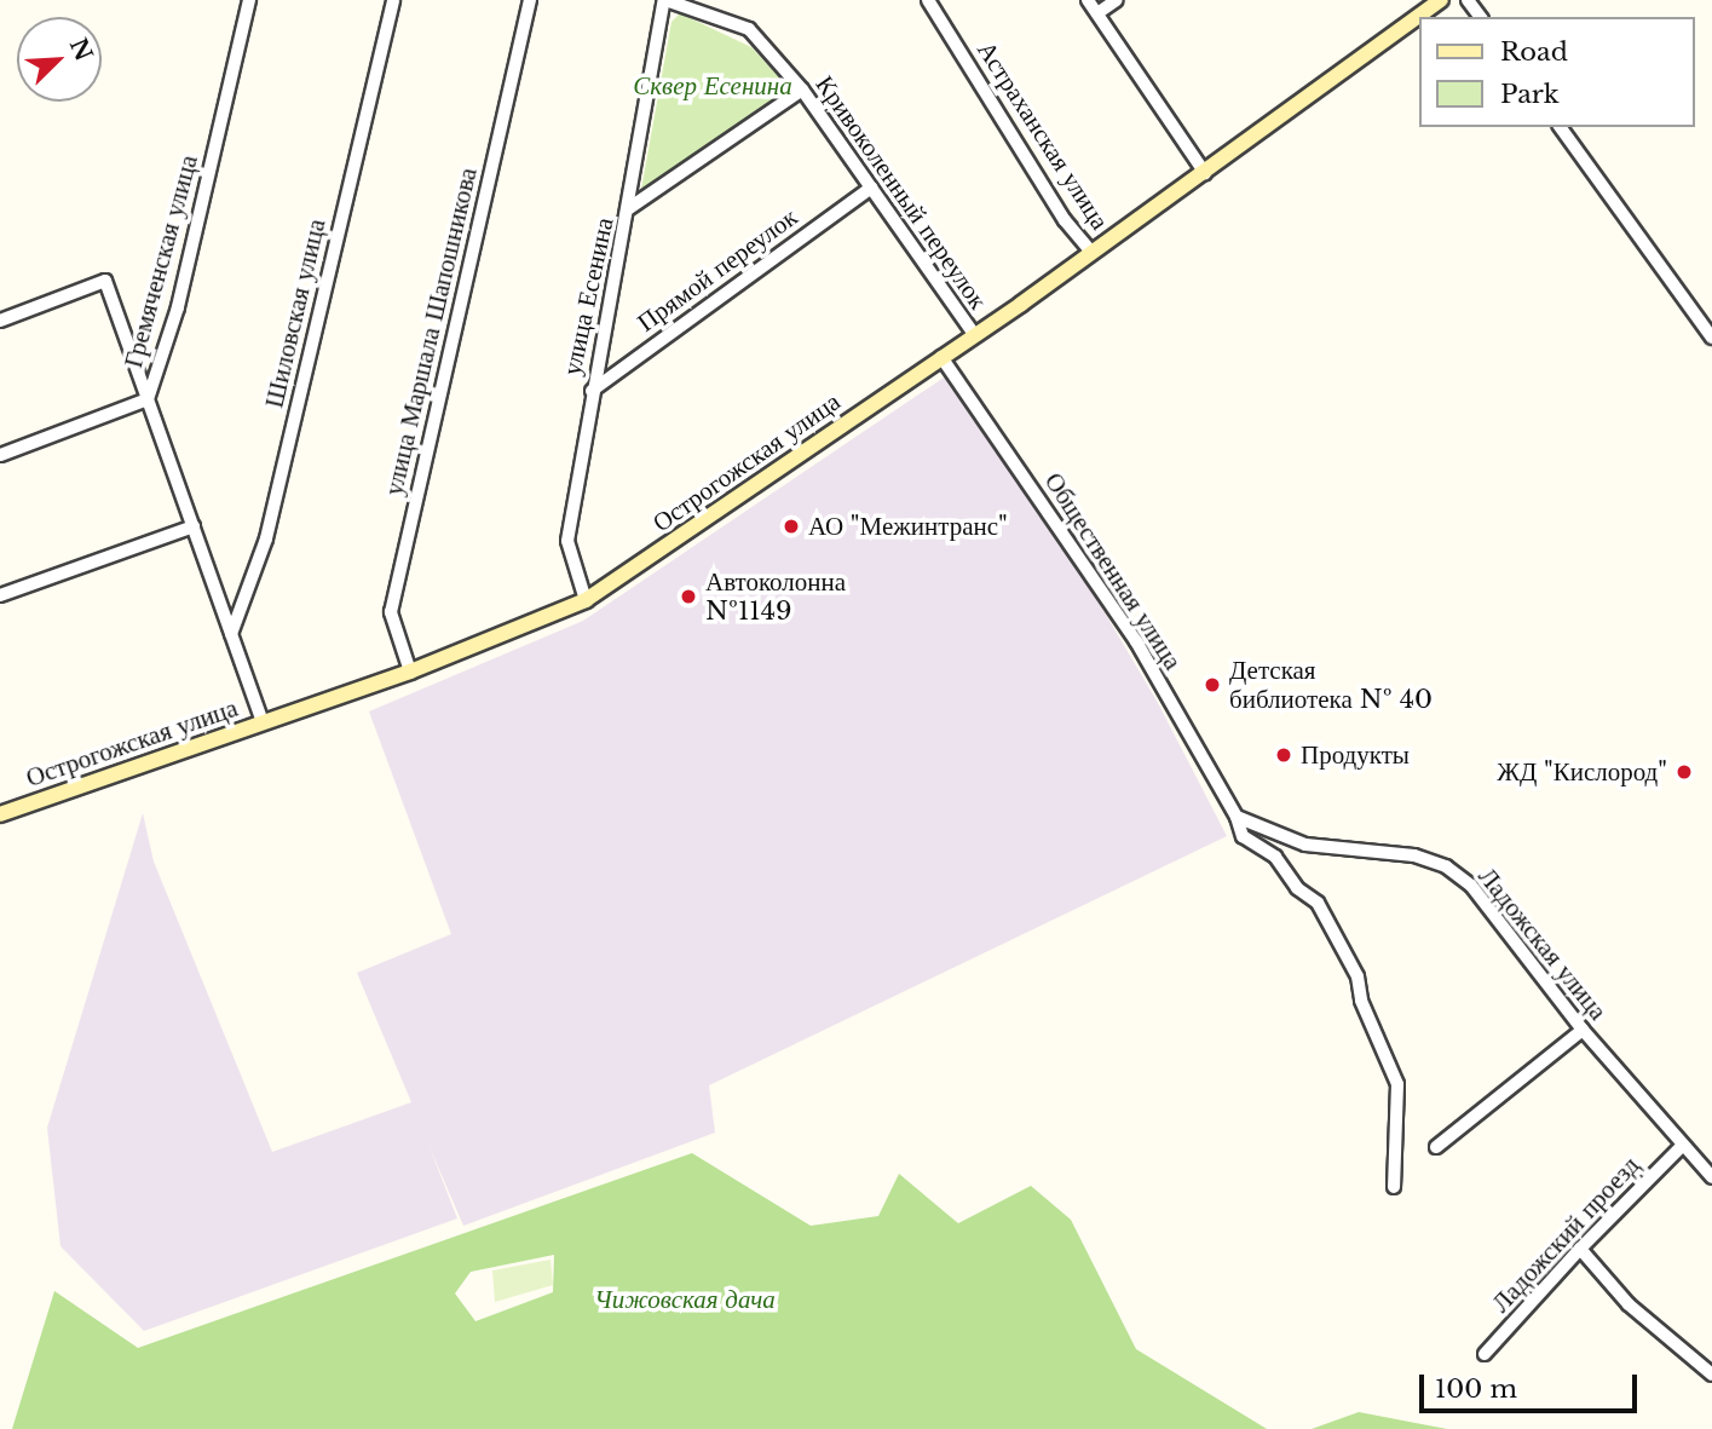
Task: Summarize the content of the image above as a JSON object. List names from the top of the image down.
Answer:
{
  "streets": {
    "street": [
      "Астраханская улица",
      "Кривоколенный переулок",
      "Гремяченская улица",
      "Прямой переулок",
      "улица Есенина",
      "Шиловская улица",
      "улица Маршала Шапошникова",
      "Острогожская улица",
      "Общественная улица",
      "Ладожская улица",
      "Ладожский проезд"
    ]
  },
  "crossings": [
    ["Астраханская улица", "Острогожская улица"],
    ["Кривоколенный переулок", "Прямой переулок"],
    ["Кривоколенный переулок", "улица Есенина"],
    ["Кривоколенный переулок", "Острогожская улица"],
    ["Гремяченская улица", "Шиловская улица"],
    ["Гремяченская улица", "Острогожская улица"],
    ["Прямой переулок", "улица Есенина"],
    ["улица Есенина", "Острогожская улица"],
    ["улица Маршала Шапошникова", "Острогожская улица"],
    ["Острогожская улица", "Общественная улица"],
    ["Общественная улица", "Ладожская улица"],
    ["Ладожская улица", "Ладожский проезд"]
  ],
  "parks": ["Сквер Есенина", "Чижовская дача"],
  "places": [
    "АО \"Межинтранс\"",
    "Автоколонна №1149",
    "Детская библиотека № 40",
    "Продукты",
    "ЖД \"Кислород\""
  ],
  "legend": ["Road", "Park"],
  "scale_bar": "100 m",
  "north": "top right"
}
